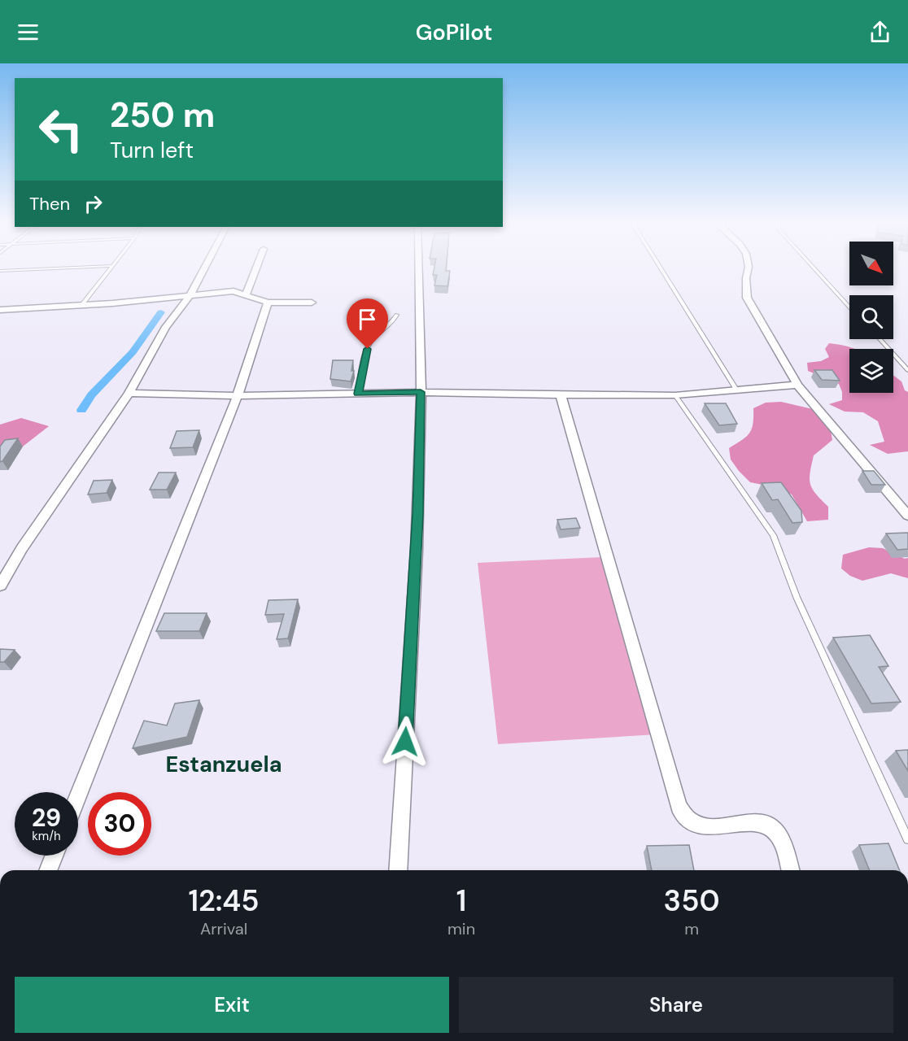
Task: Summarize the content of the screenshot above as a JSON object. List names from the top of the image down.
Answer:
{
  "districts": ["Estanzuela"],
  "north": "bottom right",
  "page": {
    "header": "GoPilot",
    "turn": ["250 m", "Turn left"],
    "then": "Then",
    "speed": "29 km/h",
    "limit": "30",
    "eta": [
      "12:45",
      "Arrival",
      "1",
      "min",
      "350",
      "m"
    ],
    "buttons": ["Exit", "Share"]
  }
}
